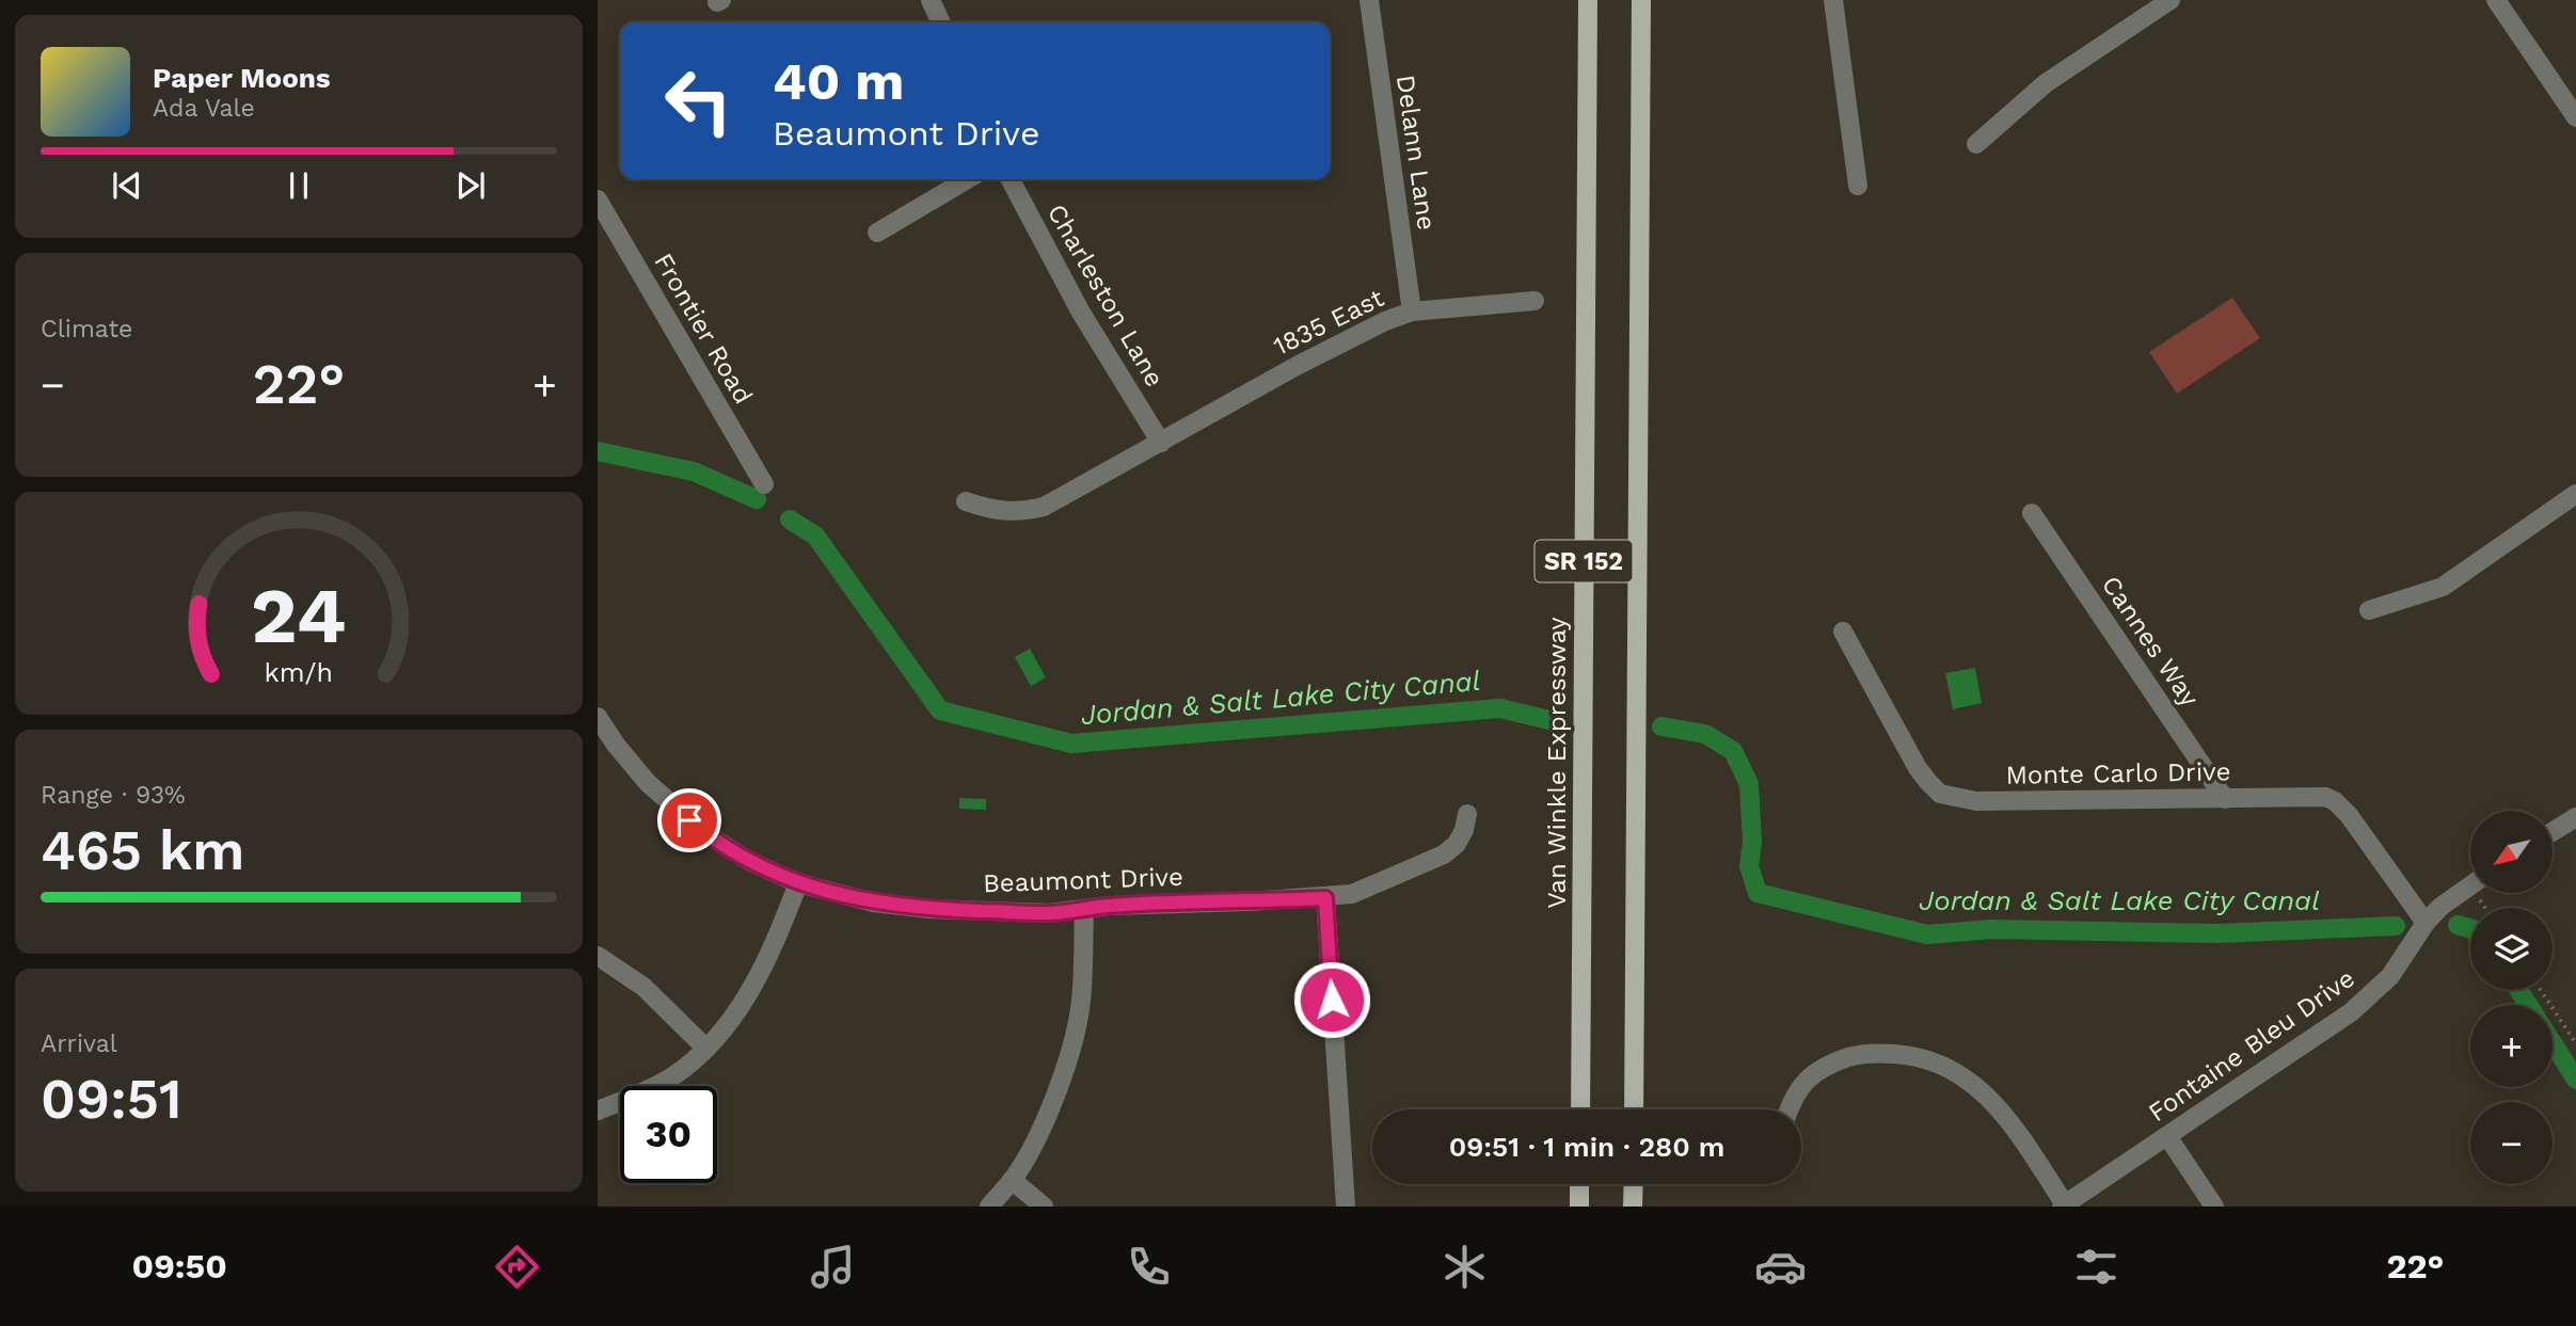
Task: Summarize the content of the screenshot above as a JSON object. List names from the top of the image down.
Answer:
{
  "streets": {
    "main road": ["SR 152", "Van Winkle Expressway"],
    "street": [
      "Delann Lane",
      "Charleston Lane",
      "1835 East",
      "Frontier Road",
      "Cannes Way",
      "Monte Carlo Drive",
      "Beaumont Drive",
      "Fontaine Bleu Drive"
    ]
  },
  "crossings": [
    ["Delann Lane", "1835 East"],
    ["Charleston Lane", "1835 East"],
    ["Cannes Way", "Monte Carlo Drive"],
    ["Monte Carlo Drive", "Fontaine Bleu Drive"]
  ],
  "water": ["Jordan & Salt Lake City Canal"],
  "north": "bottom left",
  "page": {
    "turn": ["40 m", "Beaumont Drive"],
    "song": ["Paper Moons", "Ada Vale"],
    "tile": [
      "Climate",
      ["Range · 93%", "465 km"],
      ["Arrival", "09:51"]
    ],
    "heat": ["−", "22°", "+"],
    "map_buttons": ["+", "−"],
    "limit": "30",
    "trip": "09:51 · 1 min · 280 m",
    "tabs": ["09:50", "22°"],
    "gauge": ["24", "km/h"]
  }
}
